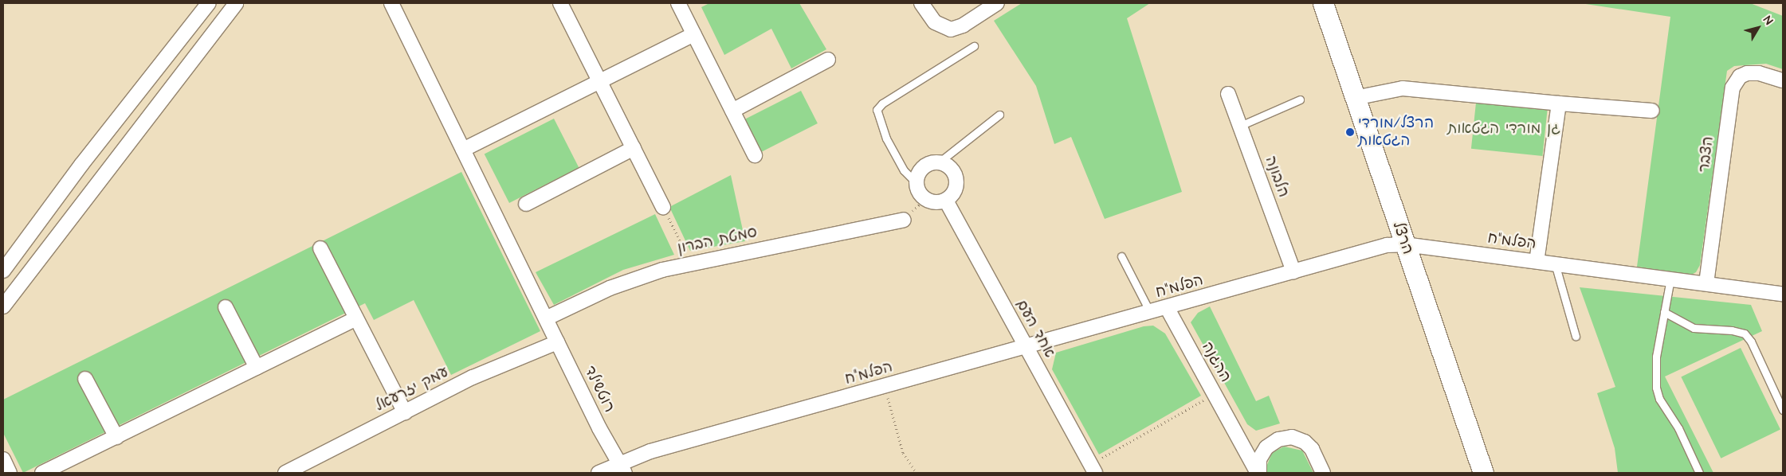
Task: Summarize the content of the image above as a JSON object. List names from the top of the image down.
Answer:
{
  "streets": {
    "street": [
      "הצבר",
      "הלבונה",
      "הרצל",
      "סמטת הברון",
      "הפלמ\"ח",
      "אחד העם",
      "ההגנה",
      "עמק יזרעאל",
      "רוטשילד"
    ]
  },
  "crossings": [
    ["הצבר", "הפלמ\"ח"],
    ["הלבונה", "הפלמ\"ח"],
    ["הרצל", "הפלמ\"ח"],
    ["סמטת הברון", "רוטשילד"],
    ["הפלמ\"ח", "אחד העם"],
    ["הפלמ\"ח", "ההגנה"],
    ["הפלמ\"ח", "רוטשילד"],
    ["עמק יזרעאל", "רוטשילד"]
  ],
  "parks": ["גן מורדי הגטאות"],
  "places": ["הרצל/מורדי הגטאות"],
  "north": "top right"
}
